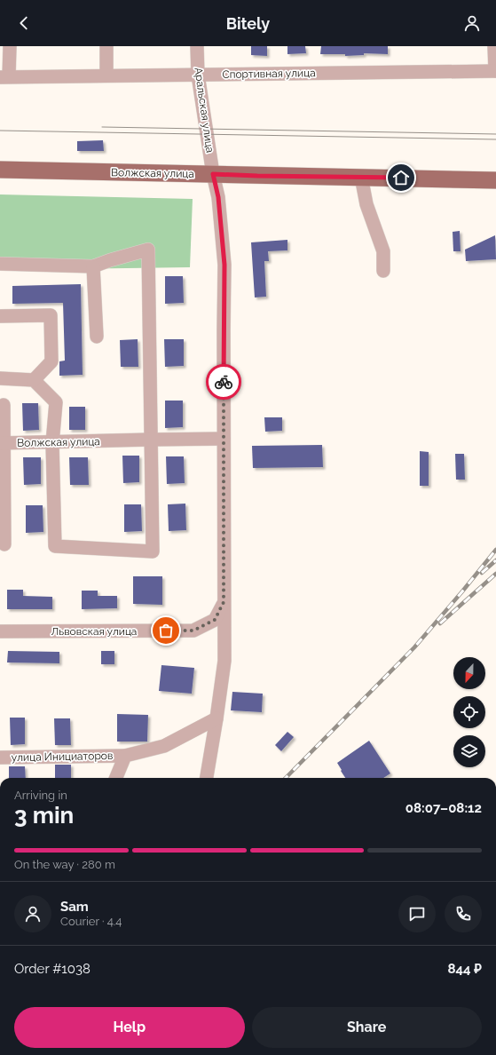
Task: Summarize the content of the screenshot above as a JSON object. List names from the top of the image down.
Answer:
{
  "streets": {
    "main road": ["Волжская улица"],
    "street": [
      "Спортивная улица",
      "Аральская улица",
      "Львовская улица",
      "улица Инициаторов"
    ]
  },
  "crossings": [
    ["Спортивная улица", "Аральская улица"],
    ["Аральская улица", "Волжская улица"],
    ["Аральская улица", "Львовская улица"],
    ["Волжская улица", "Львовская улица"]
  ],
  "north": "bottom",
  "page": {
    "header": "Bitely",
    "heading": ["3 min", "Arriving in", "08:07–08:12"],
    "panel": [
      "Sam",
      "Courier · 4.4",
      "Order #1038",
      "844 ₽"
    ],
    "bar": "On the way · 280 m",
    "buttons": ["Help", "Share"]
  }
}
